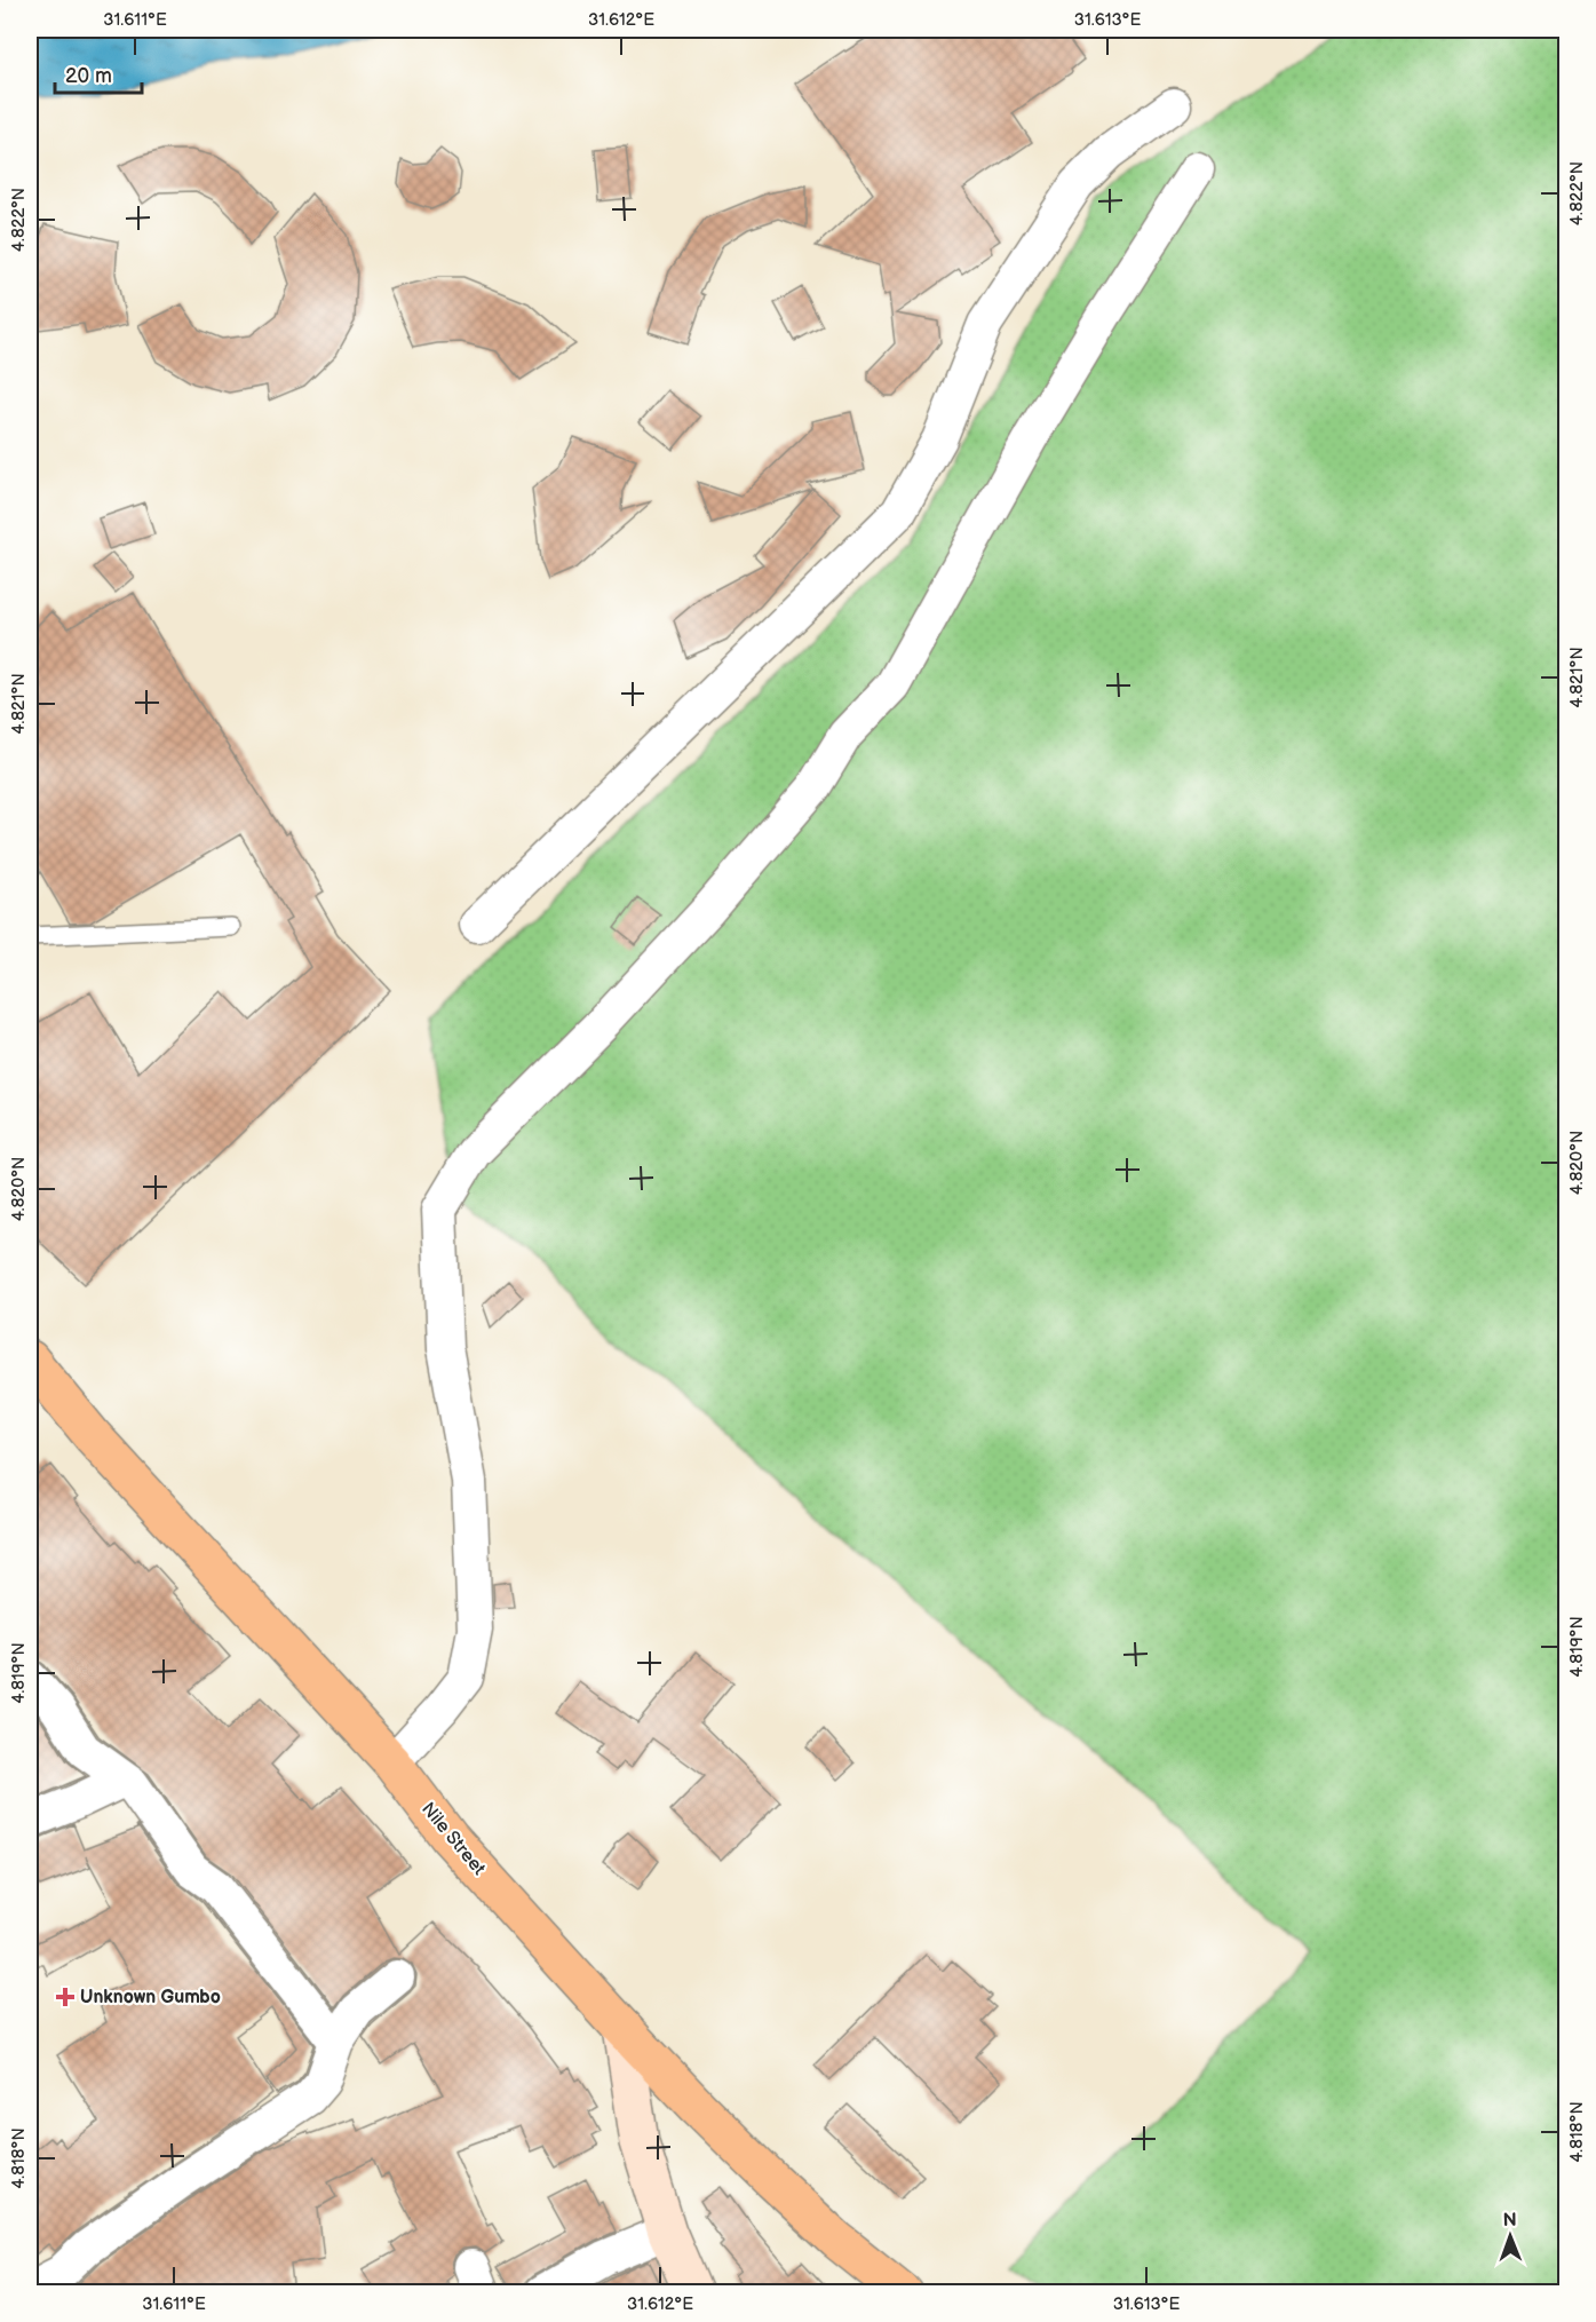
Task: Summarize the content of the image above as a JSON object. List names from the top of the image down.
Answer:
{
  "streets": {
    "main road": ["Nile Street"]
  },
  "places": {
    "health": ["Unknown Gumbo"]
  },
  "scale_bar": "20 m",
  "north": "top",
  "coordinates": [
    "31.611°E",
    "31.612°E",
    "31.613°E",
    "4.822°N",
    "4.821°N",
    "4.820°N",
    "4.819°N",
    "4.818°N"
  ]
}
